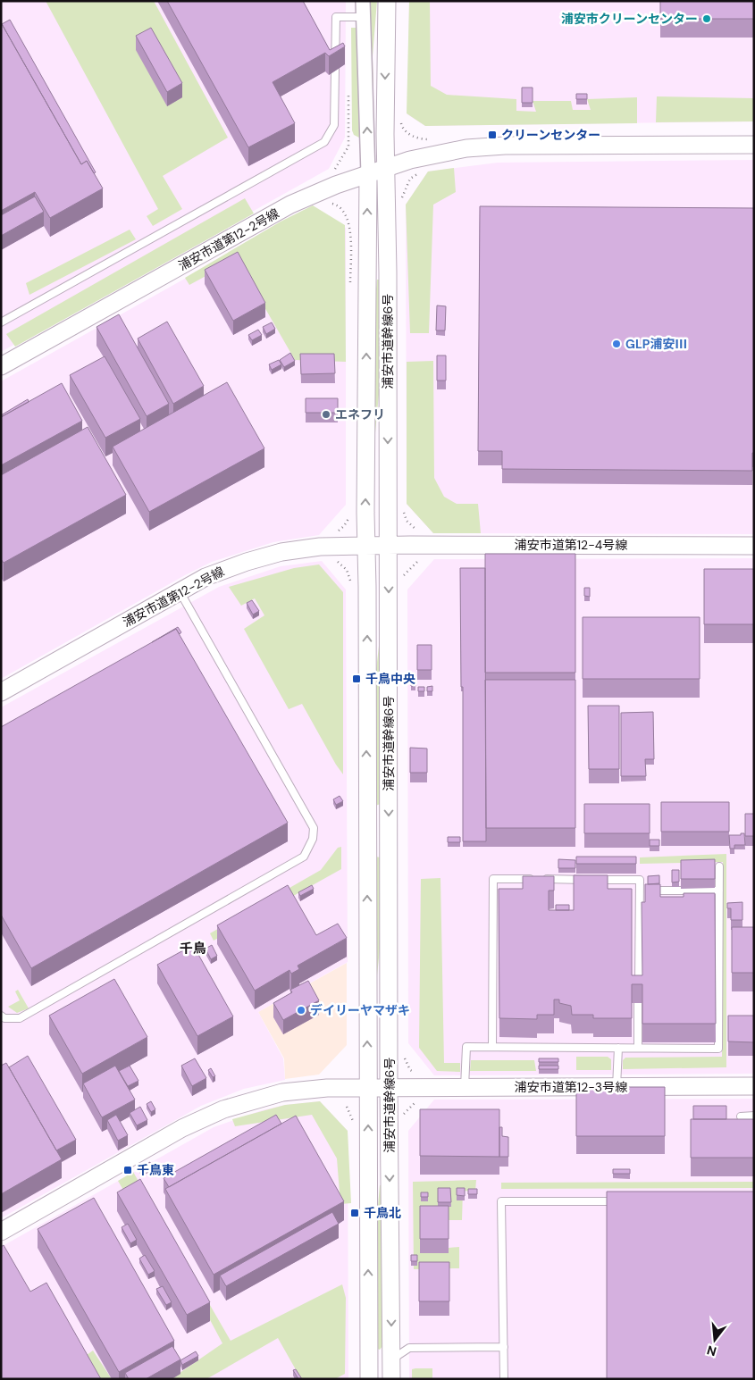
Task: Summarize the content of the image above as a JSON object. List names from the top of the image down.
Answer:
{
  "streets": {
    "street": [
      "浦安市道第12-2号線",
      "浦安市道幹線6号",
      "浦安市道第12-4号線",
      "浦安市道第12-3号線"
    ]
  },
  "crossings": [
    ["浦安市道第12-2号線", "浦安市道幹線6号"],
    ["浦安市道第12-2号線", "浦安市道第12-4号線"],
    ["浦安市道幹線6号", "浦安市道第12-4号線"],
    ["浦安市道幹線6号", "浦安市道第12-3号線"]
  ],
  "districts": ["千鳥"],
  "places": {
    "other": [
      "浦安市クリーンセンター",
      "GLP浦安Ⅲ",
      "エネフリ",
      "デイリーヤマザキ"
    ],
    "transit": [
      "クリーンセンター",
      "千鳥中央",
      "千鳥東",
      "千鳥北"
    ]
  },
  "north": "bottom"
}
